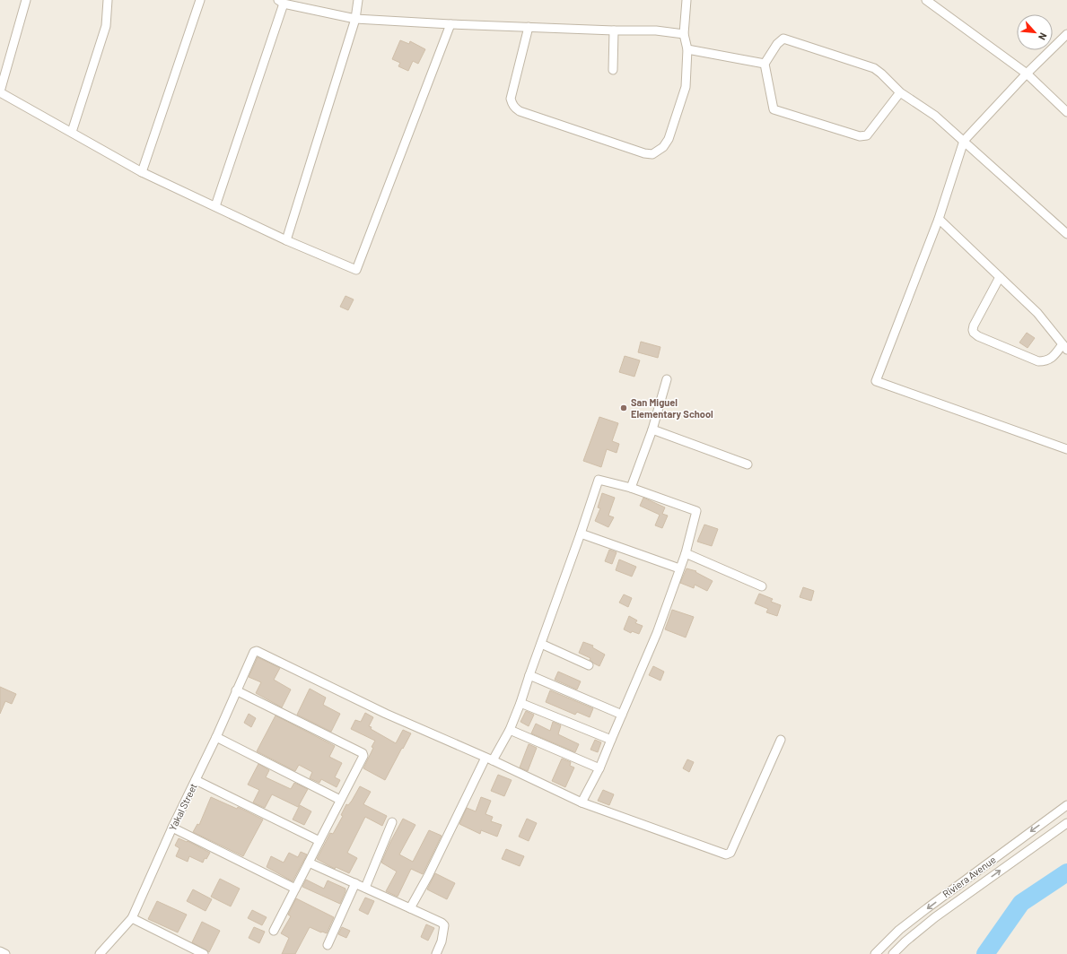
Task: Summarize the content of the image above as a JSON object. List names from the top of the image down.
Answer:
{
  "streets": {
    "street": ["Yakal Street", "Riviera Avenue"]
  },
  "places": ["San Miguel Elementary School"],
  "north": "bottom right"
}
